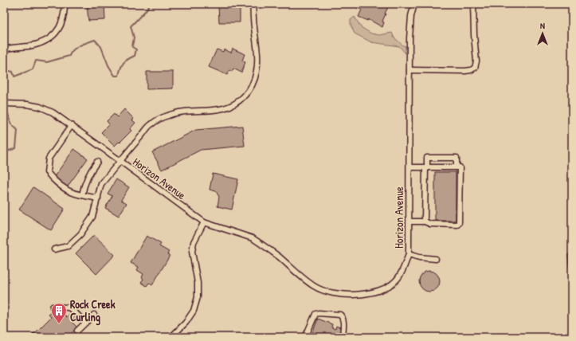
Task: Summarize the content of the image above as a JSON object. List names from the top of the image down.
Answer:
{
  "streets": {
    "street": ["Horizon Avenue"]
  },
  "places": {
    "building": ["Rock Creek Curling"]
  },
  "north": "top"
}
